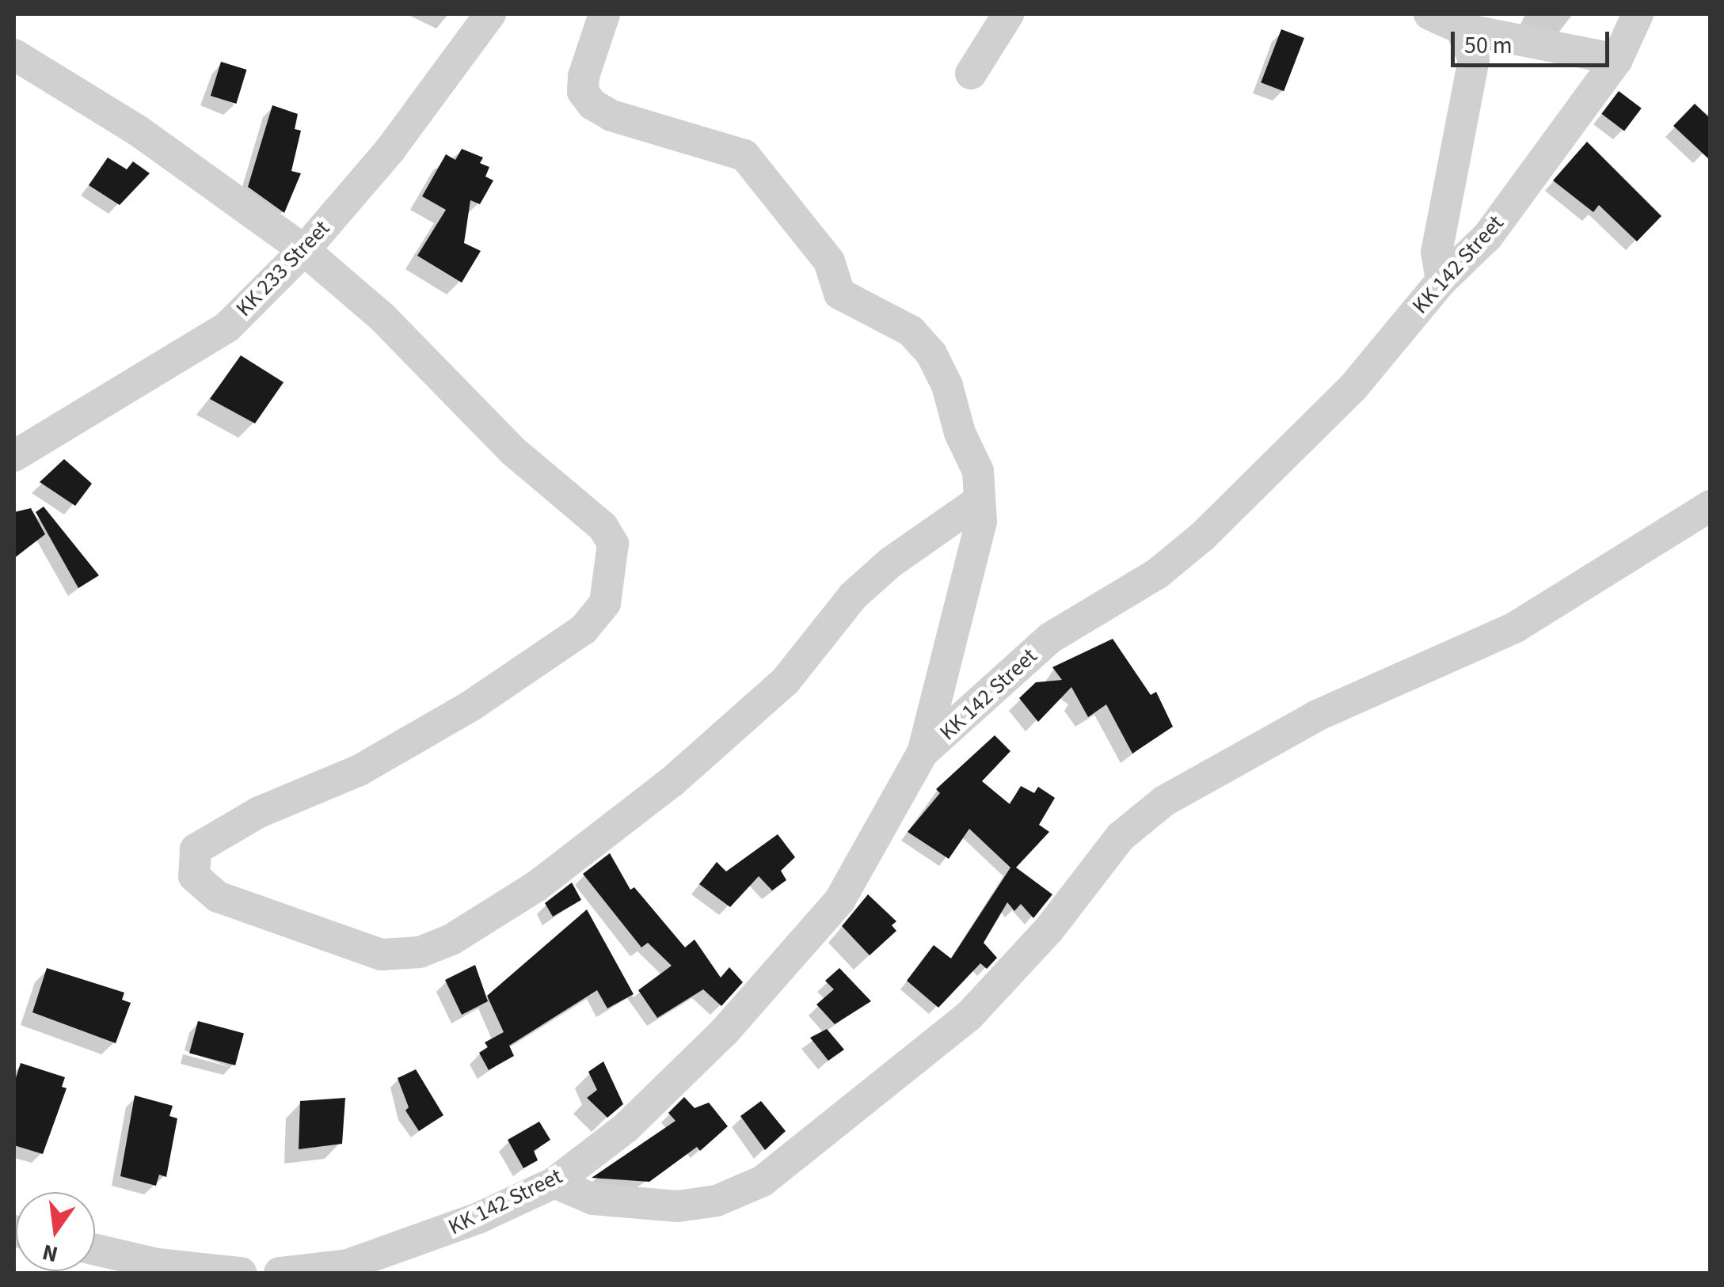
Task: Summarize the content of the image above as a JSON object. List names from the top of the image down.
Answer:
{
  "streets": {
    "street": ["KK 142 Street", "KK 233 Street"]
  },
  "scale_bar": "50 m",
  "north": "bottom"
}
